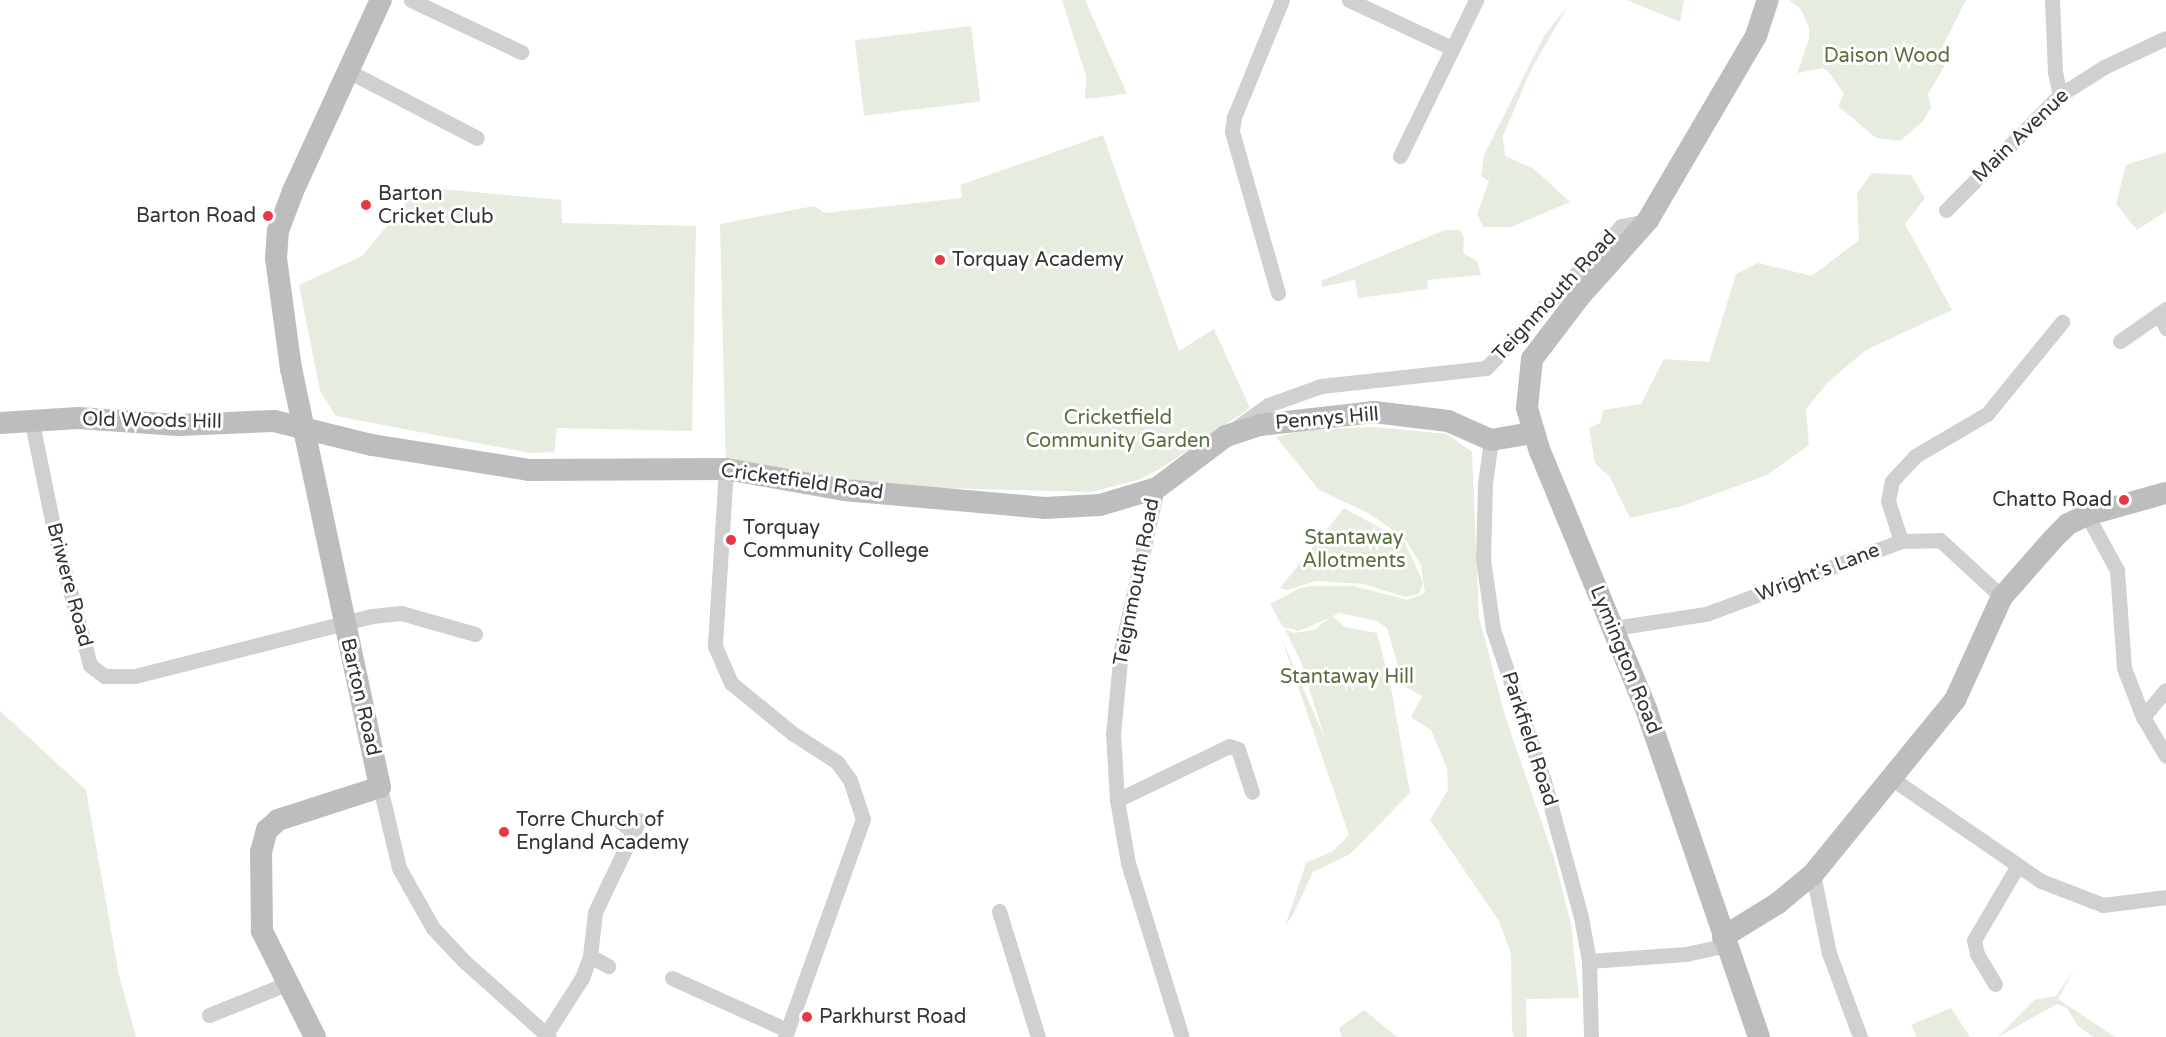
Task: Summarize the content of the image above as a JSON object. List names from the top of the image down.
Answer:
{
  "streets": {
    "street": [
      "Main Avenue",
      "Teignmouth Road",
      "Pennys Hill",
      "Old Woods Hill",
      "Cricketfield Road",
      "Wright's Lane",
      "Briwere Road",
      "Lymington Road",
      "Barton Road",
      "Parkfield Road"
    ]
  },
  "crossings": [
    ["Teignmouth Road", "Pennys Hill"],
    ["Teignmouth Road", "Cricketfield Road"],
    ["Teignmouth Road", "Lymington Road"],
    ["Pennys Hill", "Parkfield Road"],
    ["Old Woods Hill", "Cricketfield Road"],
    ["Old Woods Hill", "Briwere Road"],
    ["Old Woods Hill", "Barton Road"],
    ["Cricketfield Road", "Barton Road"],
    ["Wright's Lane", "Lymington Road"],
    ["Briwere Road", "Barton Road"]
  ],
  "parks": [
    "Daison Wood",
    "Cricketfield Community Garden",
    "Stantaway Allotments",
    "Stantaway Hill"
  ],
  "places": [
    "Barton Cricket Club",
    "Barton Road",
    "Torquay Academy",
    "Chatto Road",
    "Torquay Community College",
    "Torre Church of England Academy",
    "Parkhurst Road"
  ]
}
